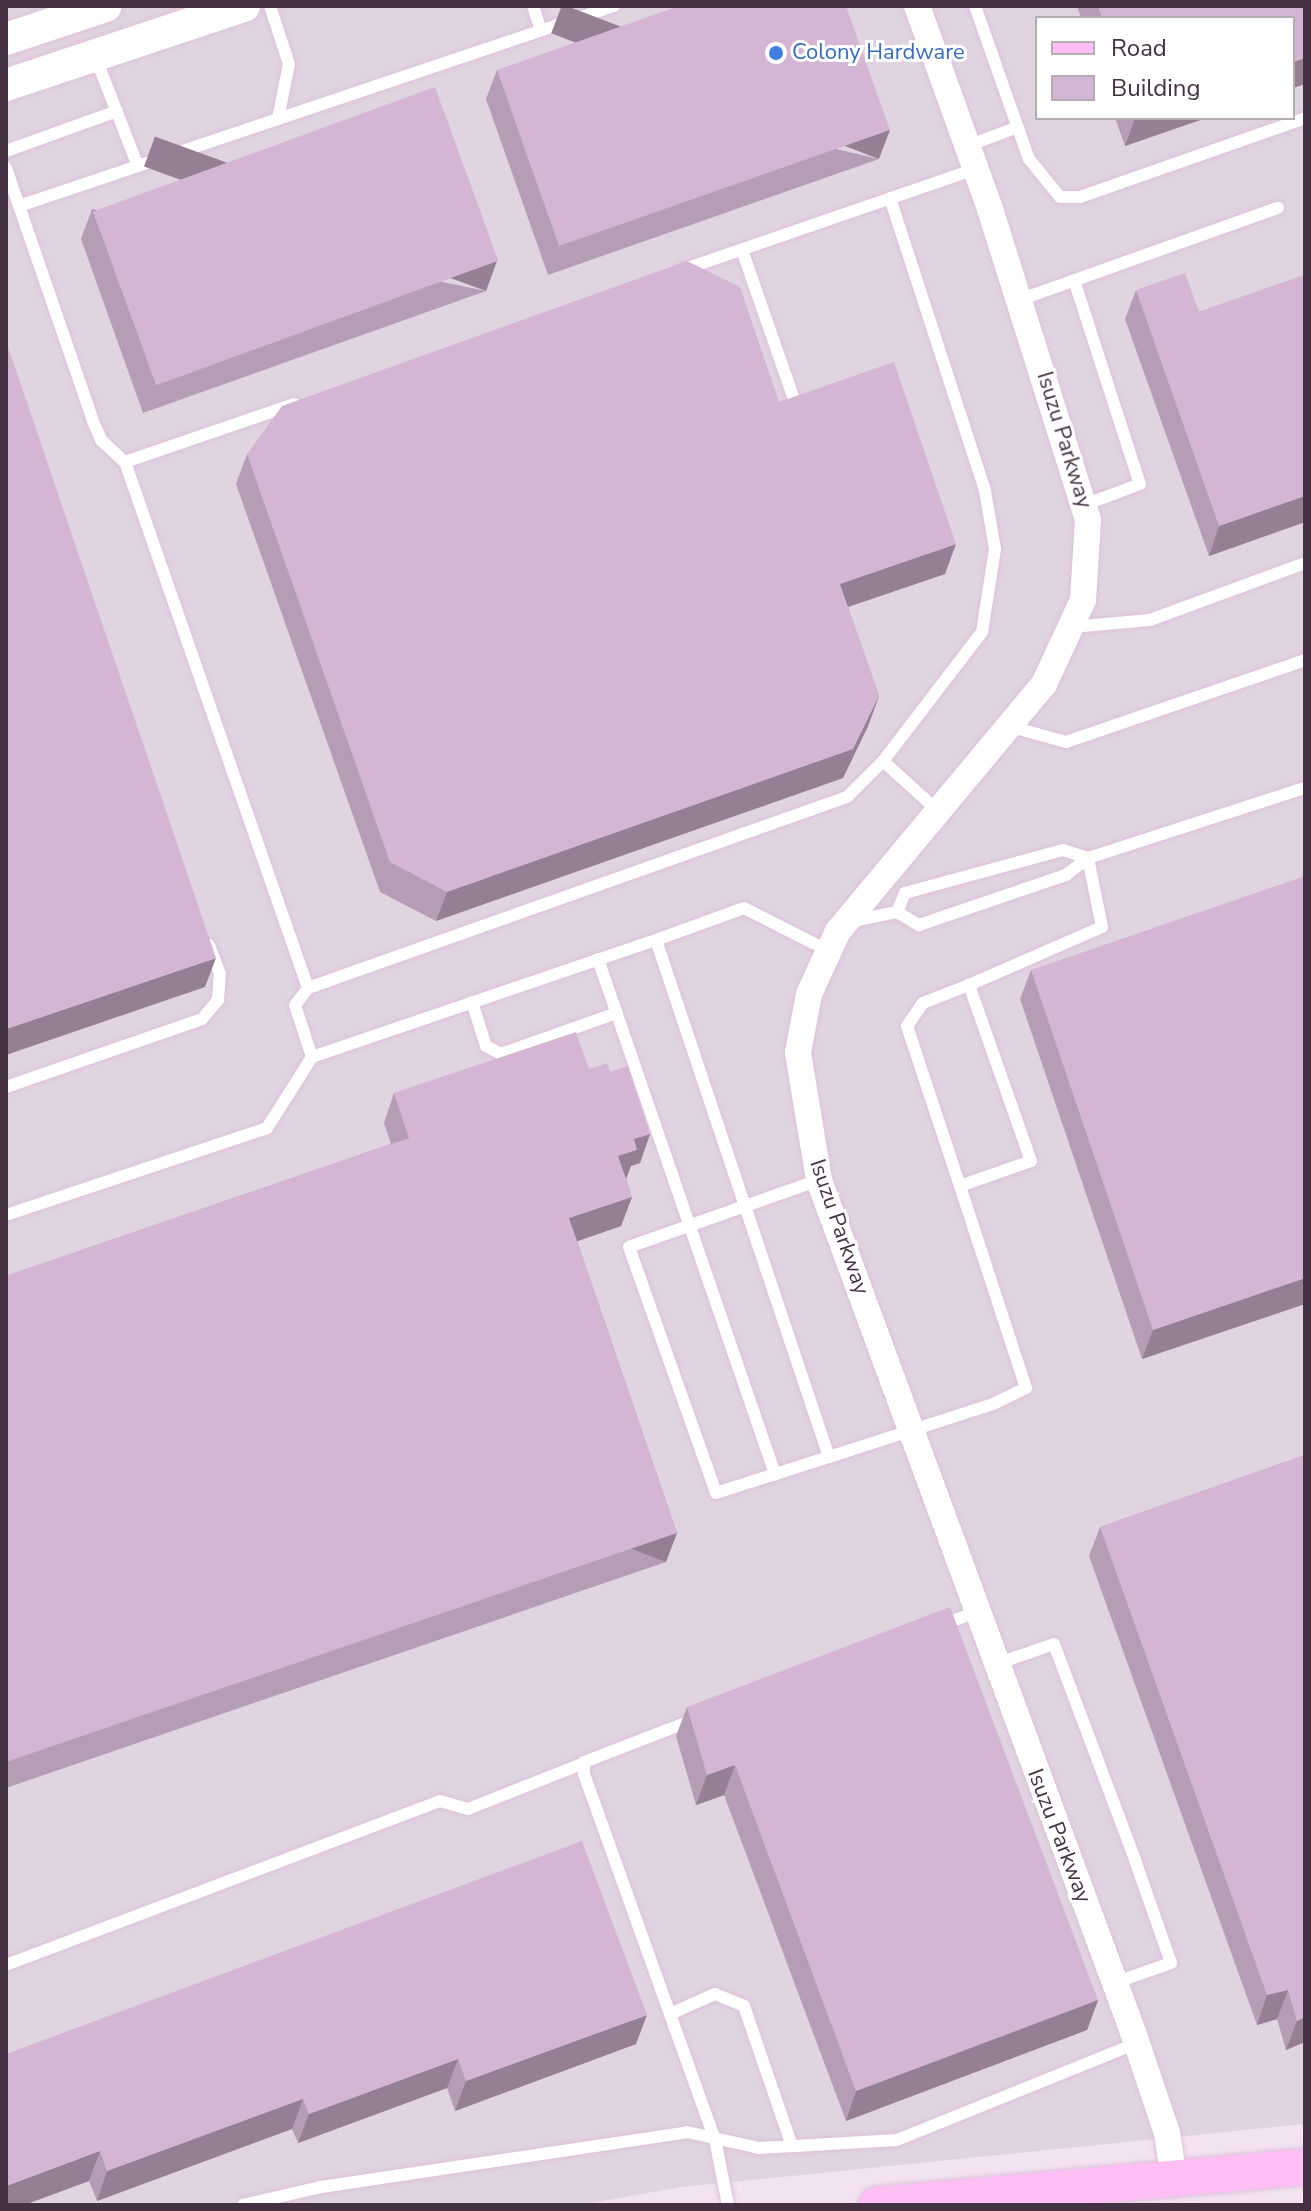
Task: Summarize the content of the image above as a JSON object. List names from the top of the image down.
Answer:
{
  "streets": {
    "street": ["Isuzu Parkway"]
  },
  "places": ["Colony Hardware"],
  "legend": ["Road", "Building"]
}
